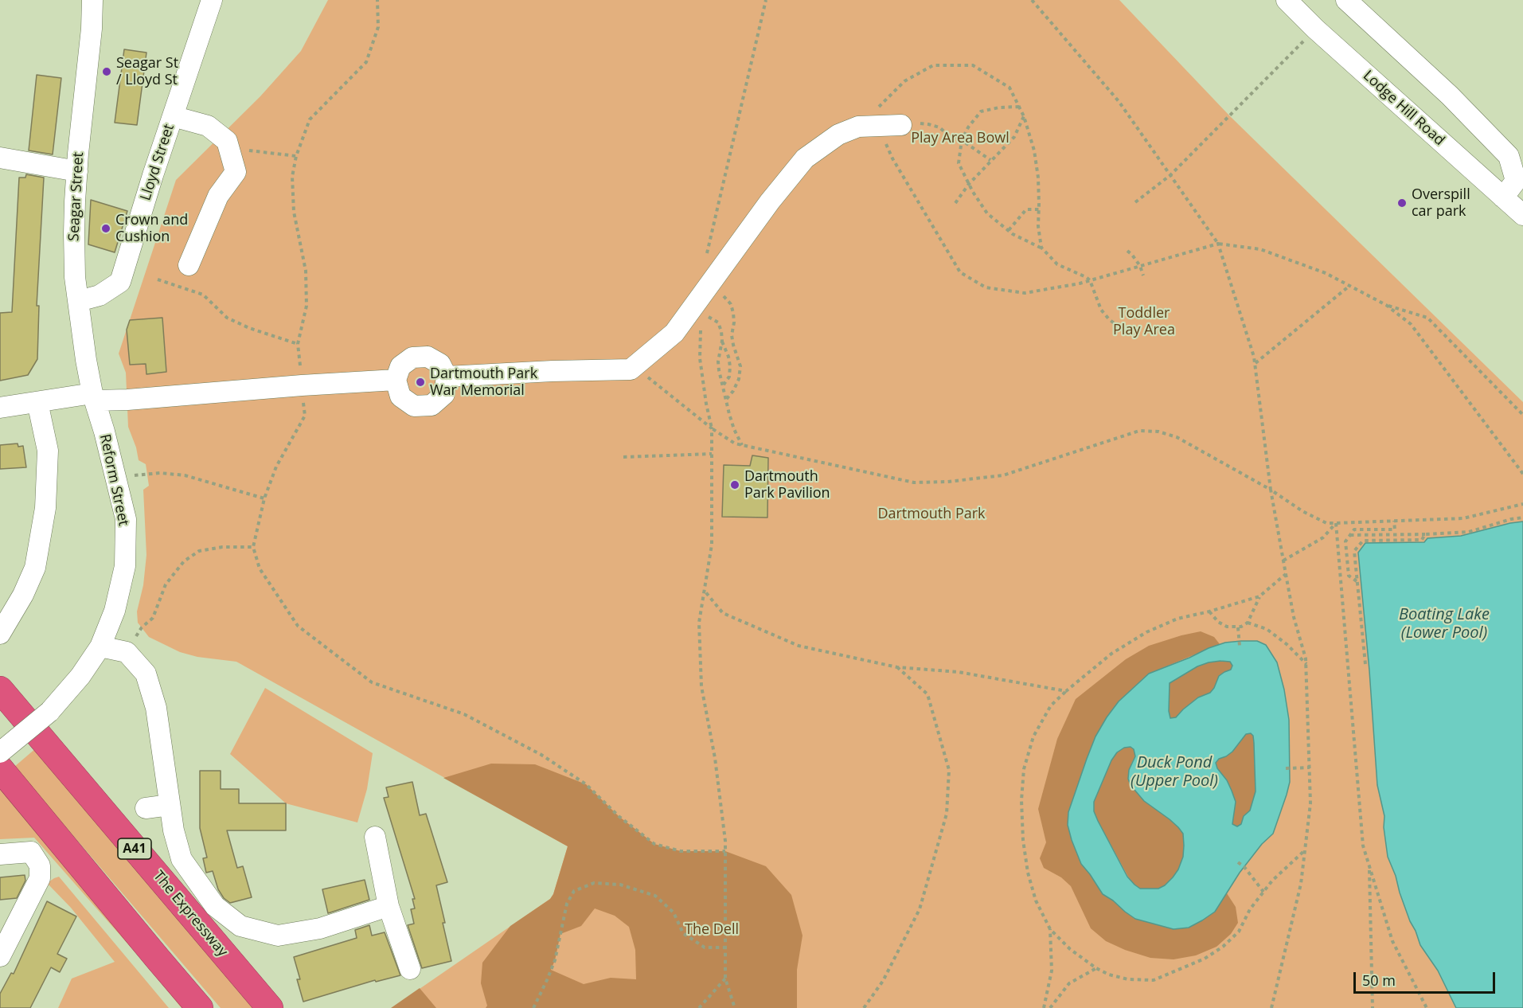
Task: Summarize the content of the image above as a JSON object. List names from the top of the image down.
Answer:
{
  "streets": {
    "highway": ["A41", "The Expressway"],
    "street": [
      "Lodge Hill Road",
      "Lloyd Street",
      "Seagar Street",
      "Reform Street"
    ]
  },
  "crossings": [
    ["Lloyd Street", "Seagar Street"],
    ["Seagar Street", "Reform Street"]
  ],
  "water": ["Boating Lake (Lower Pool)", "Duck Pond (Upper Pool)"],
  "parks": [
    "Play Area Bowl",
    "Toddler Play Area",
    "Dartmouth Park",
    "The Dell"
  ],
  "places": [
    "Seagar St / Lloyd St",
    "Overspill car park",
    "Crown and Cushion",
    "Dartmouth Park War Memorial",
    "Dartmouth Park Pavilion"
  ],
  "scale_bar": "50 m"
}
